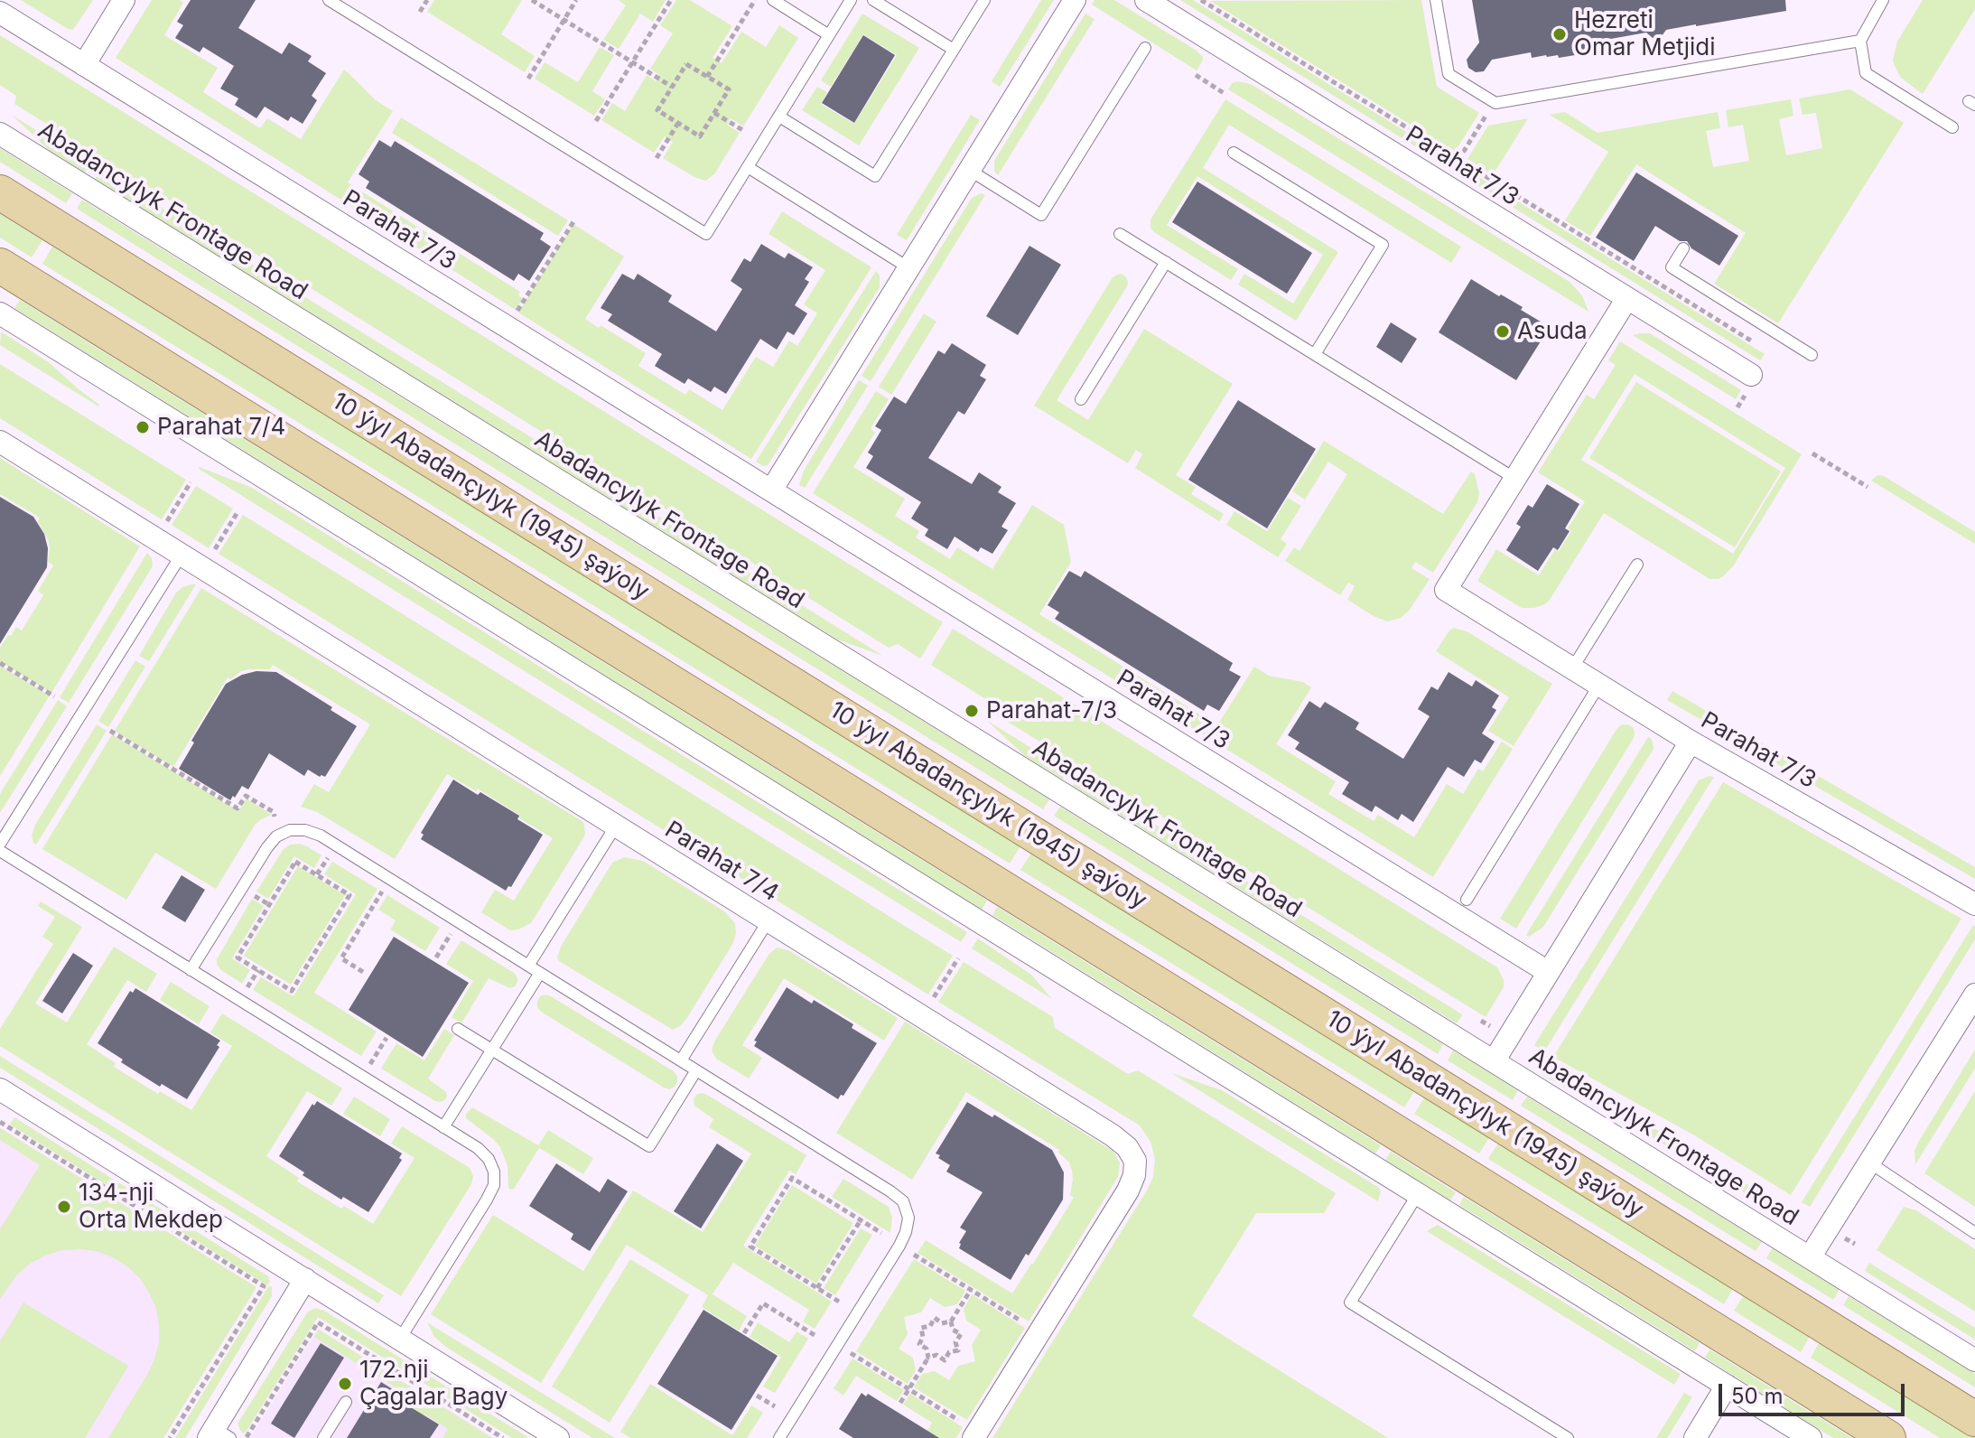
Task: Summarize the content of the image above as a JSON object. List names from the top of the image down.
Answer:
{
  "streets": {
    "main road": ["10 ýyl Abadançylyk (1945) şaýoly"],
    "street": ["Parahat 7/3", "Abadancylyk Frontage Road", "Parahat 7/4"]
  },
  "places": [
    "Hezreti Omar Metjidi",
    "Asuda",
    "Parahat 7/4",
    "Parahat-7/3",
    "134-nji Orta Mekdep",
    "172.nji Çagalar Bagy"
  ],
  "scale_bar": "50 m"
}
